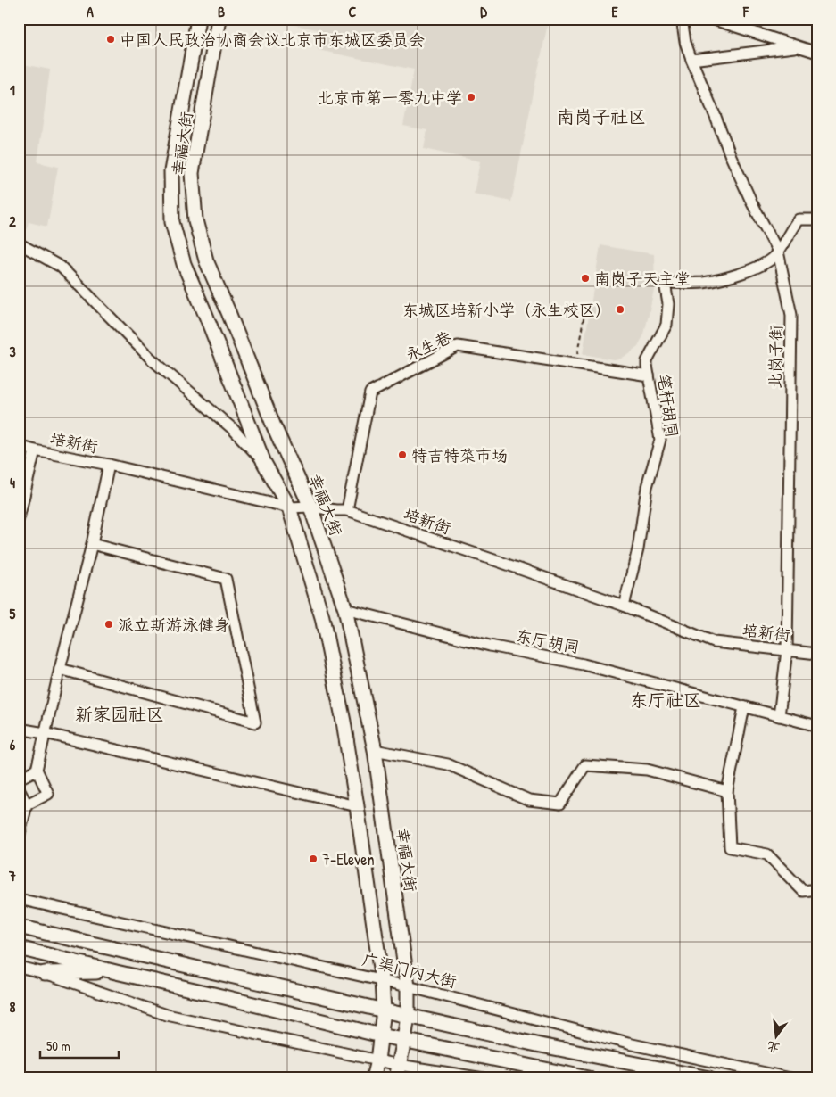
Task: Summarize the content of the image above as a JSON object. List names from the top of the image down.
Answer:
{
  "streets": {
    "main road": ["幸福大街"],
    "street": [
      "永生巷",
      "北岗子街",
      "笔杆胡同",
      "培新街",
      "东厅胡同",
      "广渠门内大街"
    ]
  },
  "crossings": [
    ["幸福大街", "培新街"],
    ["幸福大街", "东厅胡同"],
    ["幸福大街", "广渠门内大街"],
    ["永生巷", "笔杆胡同"],
    ["永生巷", "培新街"],
    ["北岗子街", "笔杆胡同"],
    ["北岗子街", "培新街"],
    ["北岗子街", "东厅胡同"],
    ["笔杆胡同", "培新街"]
  ],
  "districts": ["南岗子社区", "东厅社区", "新家园社区"],
  "places": [
    "中国人民政治协商会议北京市东城区委员会",
    "北京市第一零九中学",
    "南岗子天主堂",
    "东城区培新小学（永生校区）",
    "特吉特菜市场",
    "派立斯游泳健身",
    "7-Eleven"
  ],
  "scale_bar": "50 m",
  "north": "bottom",
  "grid": {
    "columns": [
      "A",
      "B",
      "C",
      "D",
      "E",
      "F"
    ],
    "rows": [
      "1",
      "2",
      "3",
      "4",
      "5",
      "6",
      "7",
      "8"
    ]
  }
}
